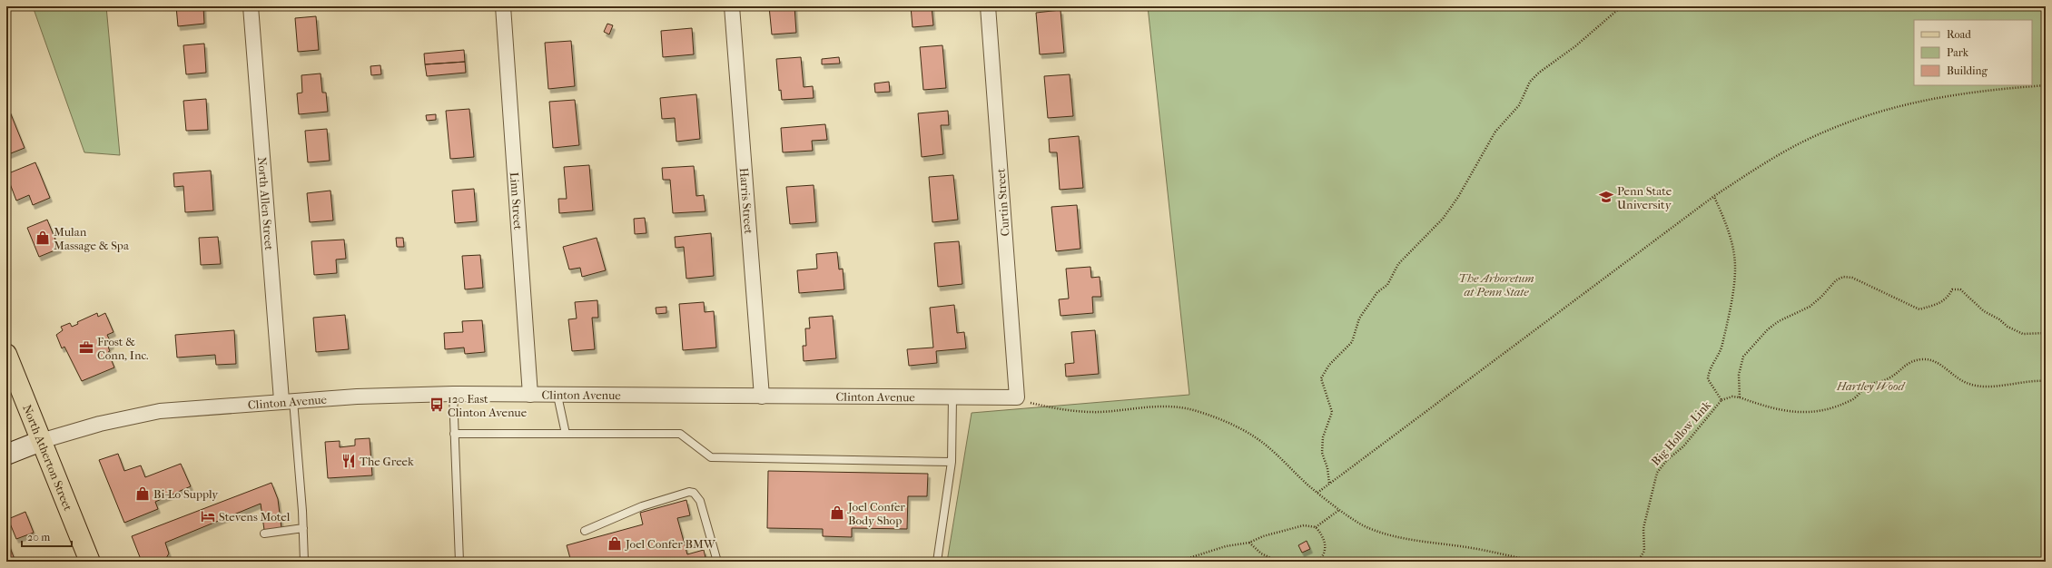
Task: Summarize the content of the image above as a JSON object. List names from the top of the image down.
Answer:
{
  "streets": {
    "main road": ["North Atherton Street"],
    "street": [
      "Linn Street",
      "Harris Street",
      "Curtin Street",
      "North Allen Street",
      "Clinton Avenue"
    ],
    "path": ["Big Hollow Link"]
  },
  "crossings": [
    ["Linn Street", "Clinton Avenue"],
    ["Harris Street", "Clinton Avenue"],
    ["Curtin Street", "Clinton Avenue"],
    ["North Allen Street", "Clinton Avenue"],
    ["Clinton Avenue", "North Atherton Street"]
  ],
  "parks": ["The Arboretum at Penn State", "Hartley Wood"],
  "places": {
    "school or university": ["Penn State University"],
    "shop": [
      "Mulan Massage & Spa",
      "Bi-Lo Supply",
      "Joel Confer Body Shop",
      "Joel Confer BMW"
    ],
    "office": ["Frost & Conn, Inc."],
    "bus stop": ["120 East Clinton Avenue"],
    "restaurant": ["The Greek"],
    "hotel": ["Stevens Motel"]
  },
  "legend": ["Road", "Park", "Building"],
  "scale_bar": "20 m"
}
